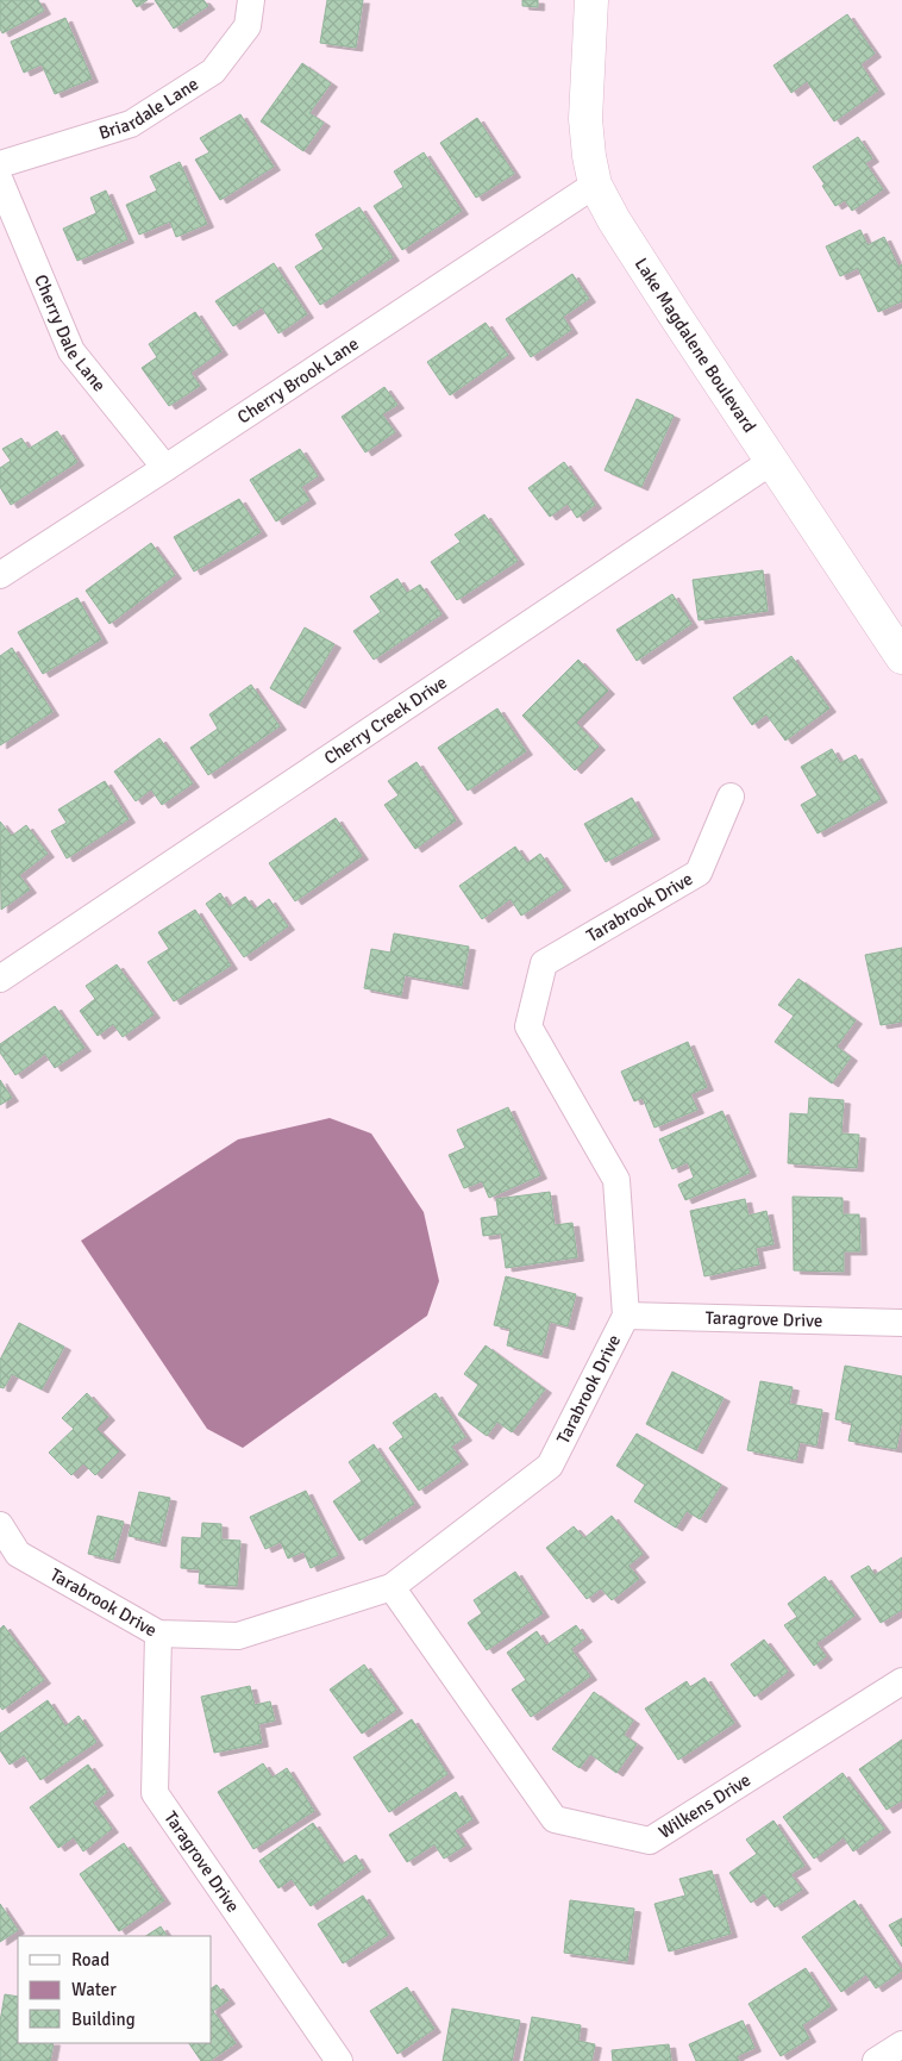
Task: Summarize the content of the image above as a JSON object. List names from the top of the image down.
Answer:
{
  "streets": {
    "street": [
      "Briardale Lane",
      "Cherry Dale Lane",
      "Lake Magdalene Boulevard",
      "Cherry Brook Lane",
      "Cherry Creek Drive",
      "Tarabrook Drive",
      "Taragrove Drive",
      "Wilkens Drive"
    ]
  },
  "crossings": [
    ["Cherry Dale Lane", "Cherry Brook Lane"],
    ["Lake Magdalene Boulevard", "Cherry Brook Lane"],
    ["Lake Magdalene Boulevard", "Cherry Creek Drive"],
    ["Tarabrook Drive", "Taragrove Drive"],
    ["Tarabrook Drive", "Wilkens Drive"]
  ],
  "legend": ["Road", "Water", "Building"]
}
